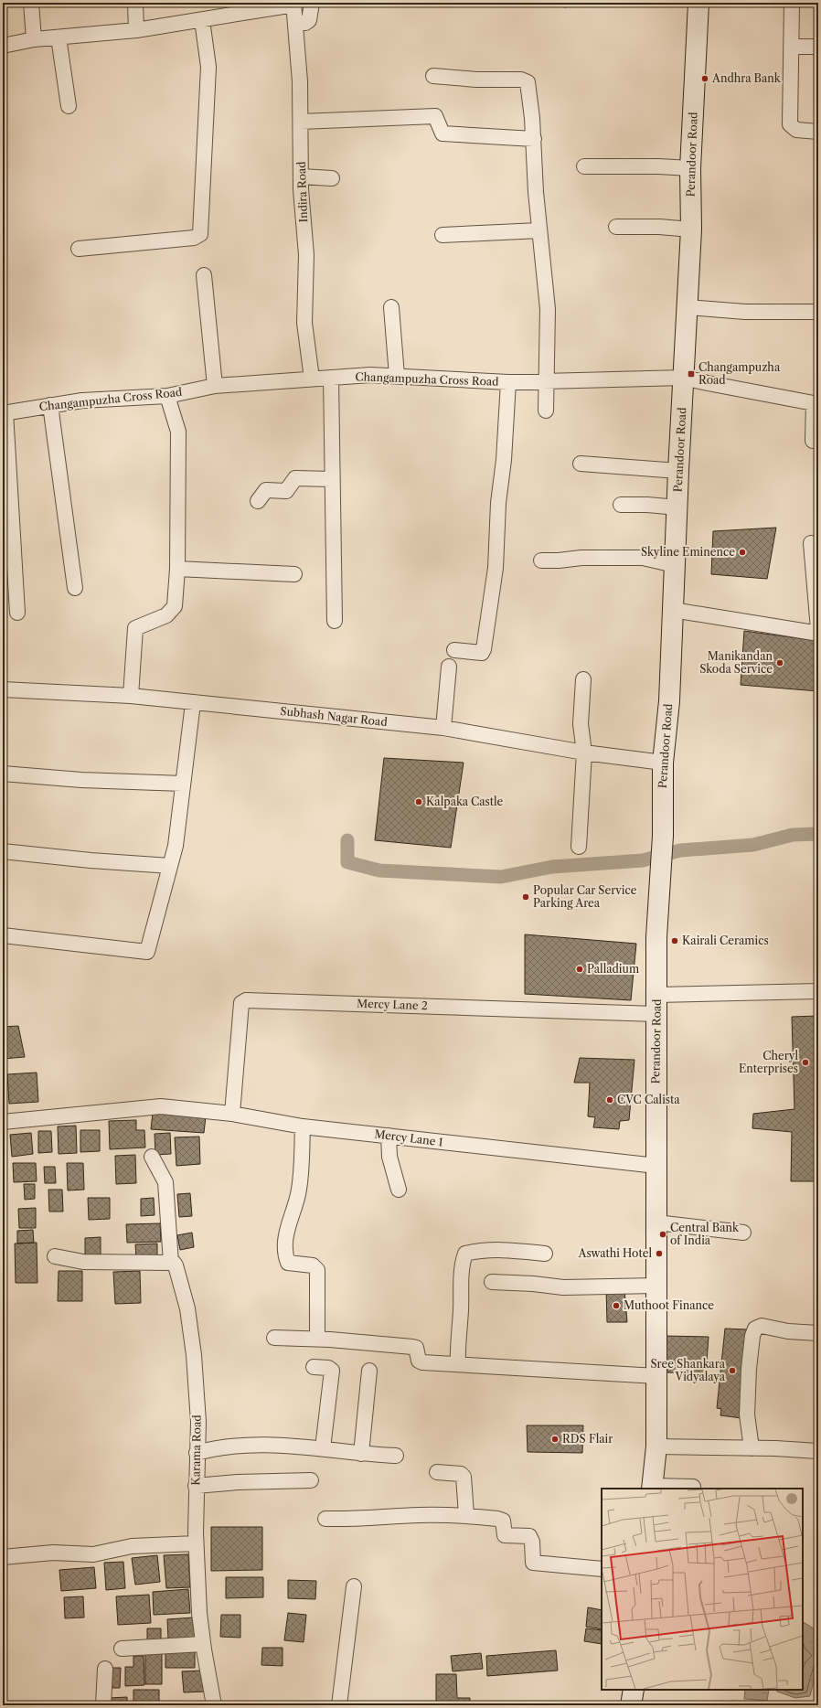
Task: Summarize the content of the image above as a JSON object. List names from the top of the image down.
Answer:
{
  "streets": {
    "main road": ["Perandoor Road"],
    "street": [
      "Indira Road",
      "Changampuzha Cross Road",
      "Subhash Nagar Road",
      "Mercy Lane 2",
      "Mercy Lane 1",
      "Karama Road"
    ]
  },
  "crossings": [
    ["Perandoor Road", "Changampuzha Cross Road"],
    ["Perandoor Road", "Subhash Nagar Road"],
    ["Perandoor Road", "Mercy Lane 2"],
    ["Perandoor Road", "Mercy Lane 1"],
    ["Indira Road", "Changampuzha Cross Road"],
    ["Mercy Lane 2", "Mercy Lane 1"]
  ],
  "places": {
    "other": [
      "Andhra Bank",
      "Skyline Eminence",
      "Manikandan Skoda Service",
      "Kalpaka Castle",
      "Popular Car Service Parking Area",
      "Kairali Ceramics",
      "Palladium",
      "Cheryl Enterprises",
      "CVC Calista",
      "Central Bank of India",
      "Aswathi Hotel",
      "Muthoot Finance",
      "Sree Shankara Vidyalaya",
      "RDS Flair"
    ],
    "transit": ["Changampuzha Road"]
  }
}
